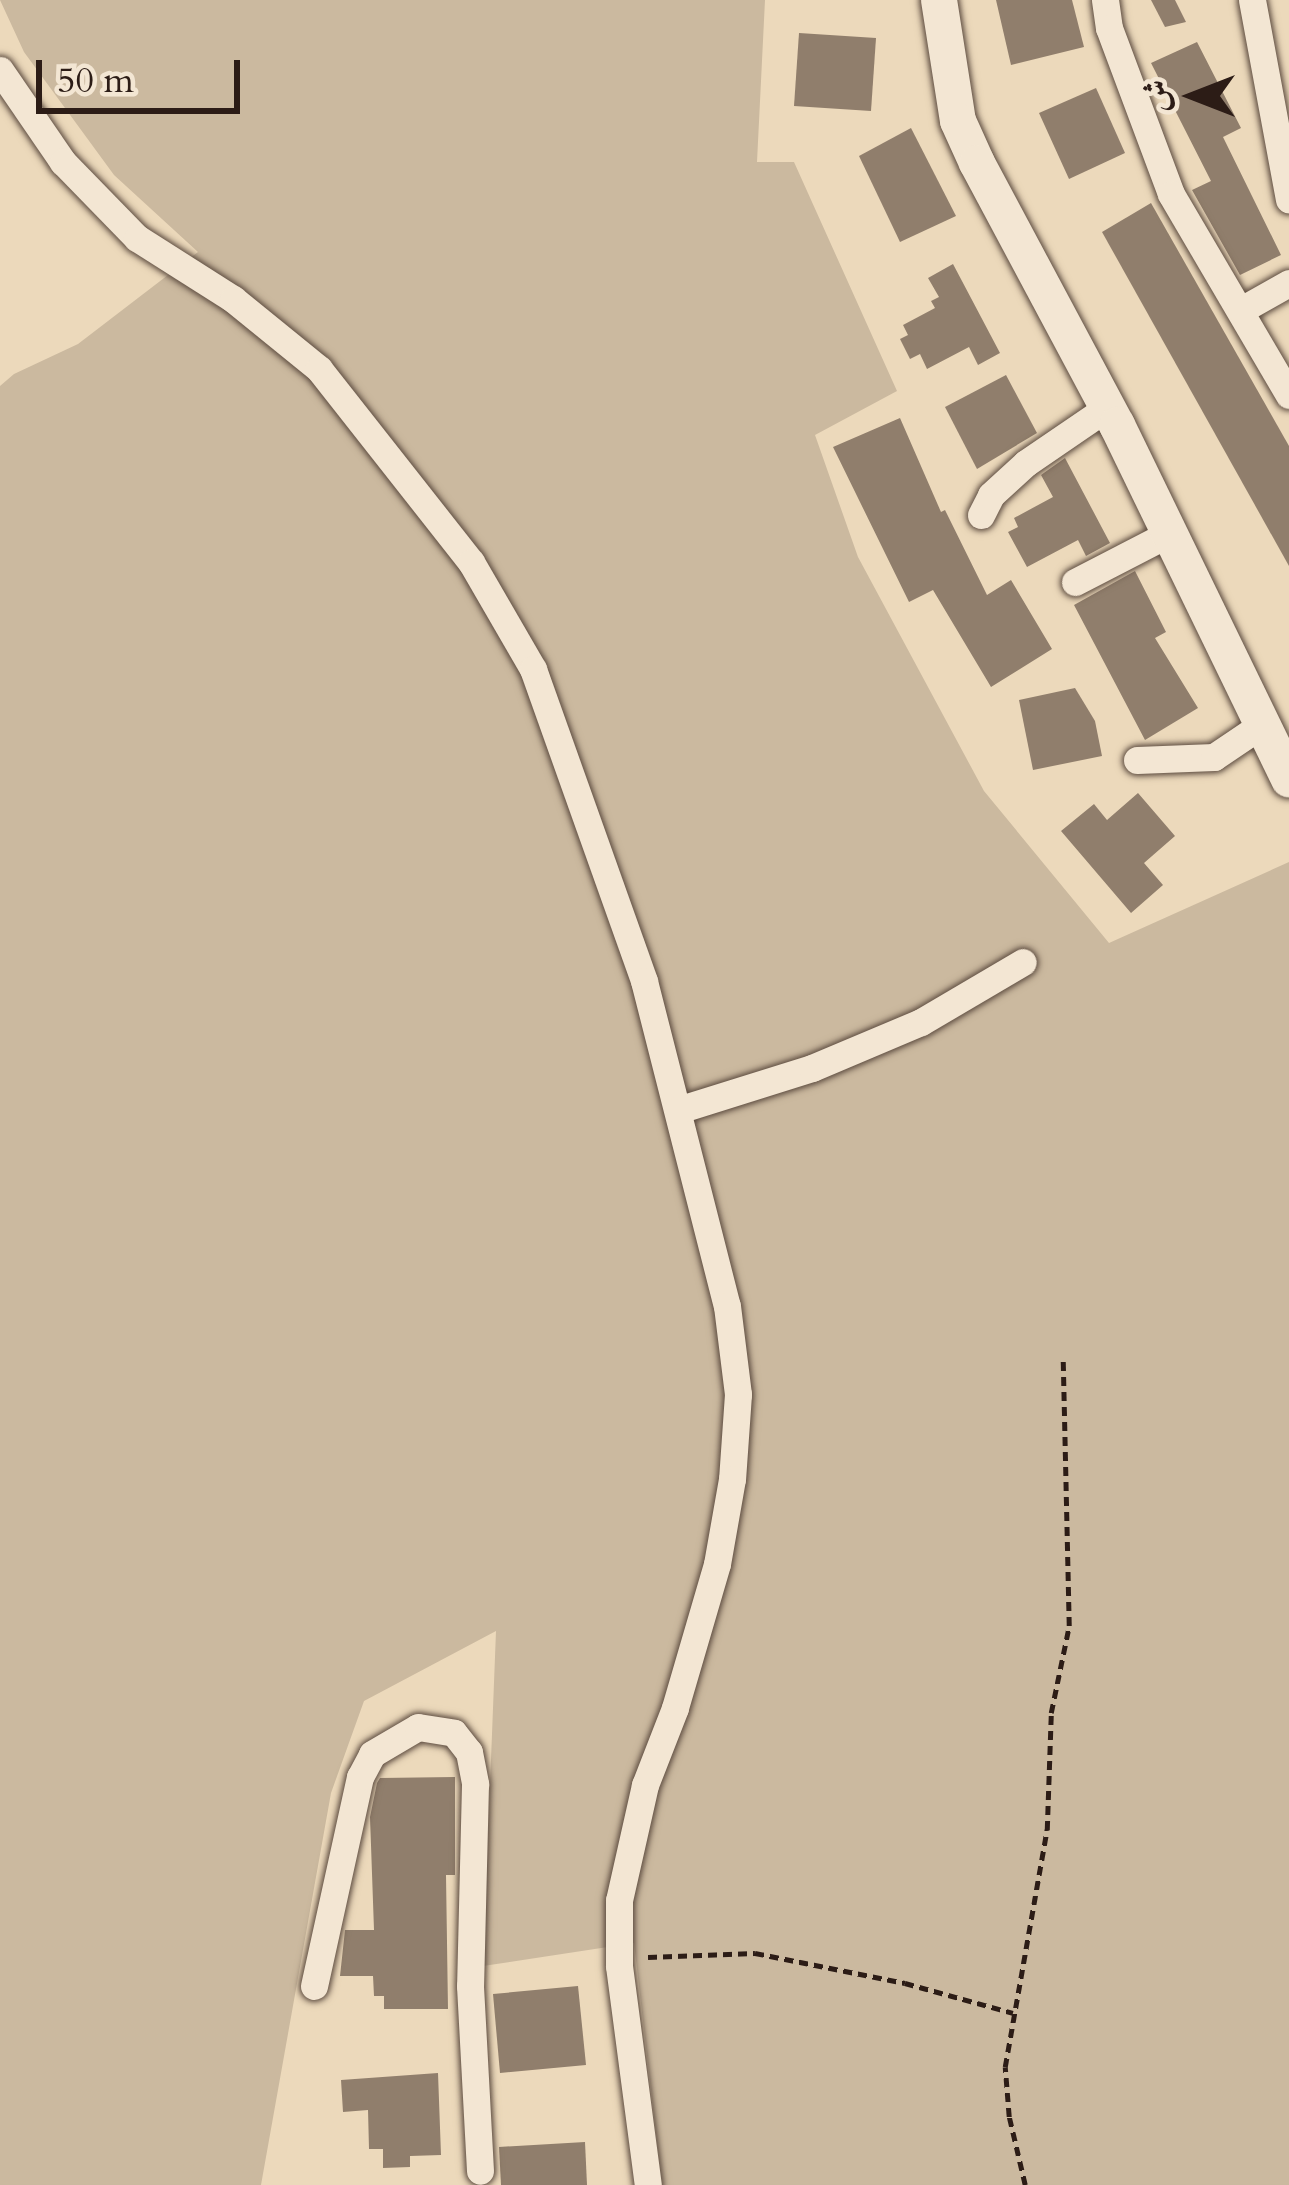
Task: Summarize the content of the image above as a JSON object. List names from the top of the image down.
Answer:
{
  "scale_bar": "50 m",
  "north": "left"
}
